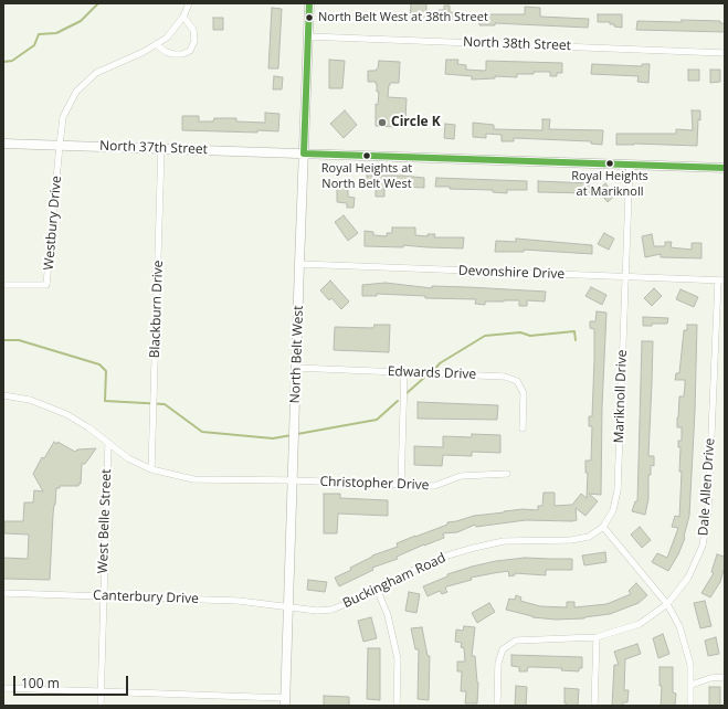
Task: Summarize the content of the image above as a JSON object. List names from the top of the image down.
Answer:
{
  "streets": {
    "street": [
      "North 38th Street",
      "North 37th Street",
      "Westbury Drive",
      "Devonshire Drive",
      "Blackburn Drive",
      "North Belt West",
      "Edwards Drive",
      "Mariknoll Drive",
      "Christopher Drive",
      "Dale Allen Drive",
      "West Belle Street",
      "Buckingham Road",
      "Canterbury Drive"
    ]
  },
  "crossings": [
    ["North 38th Street", "North Belt West"],
    ["North 37th Street", "Westbury Drive"],
    ["North 37th Street", "Blackburn Drive"],
    ["North 37th Street", "North Belt West"],
    ["North 37th Street", "Mariknoll Drive"],
    ["Devonshire Drive", "North Belt West"],
    ["Devonshire Drive", "Mariknoll Drive"],
    ["Devonshire Drive", "Dale Allen Drive"],
    ["Blackburn Drive", "Christopher Drive"],
    ["North Belt West", "Edwards Drive"],
    ["North Belt West", "Christopher Drive"],
    ["North Belt West", "Buckingham Road"],
    ["North Belt West", "Canterbury Drive"],
    ["Mariknoll Drive", "Buckingham Road"],
    ["Christopher Drive", "West Belle Street"],
    ["West Belle Street", "Canterbury Drive"],
    ["Buckingham Road", "Canterbury Drive"]
  ],
  "places": [
    "North Belt West at 38th Street",
    "Circle K",
    "Royal Heights at North Belt West",
    "Royal Heights at Mariknoll"
  ],
  "scale_bar": "100 m"
}
